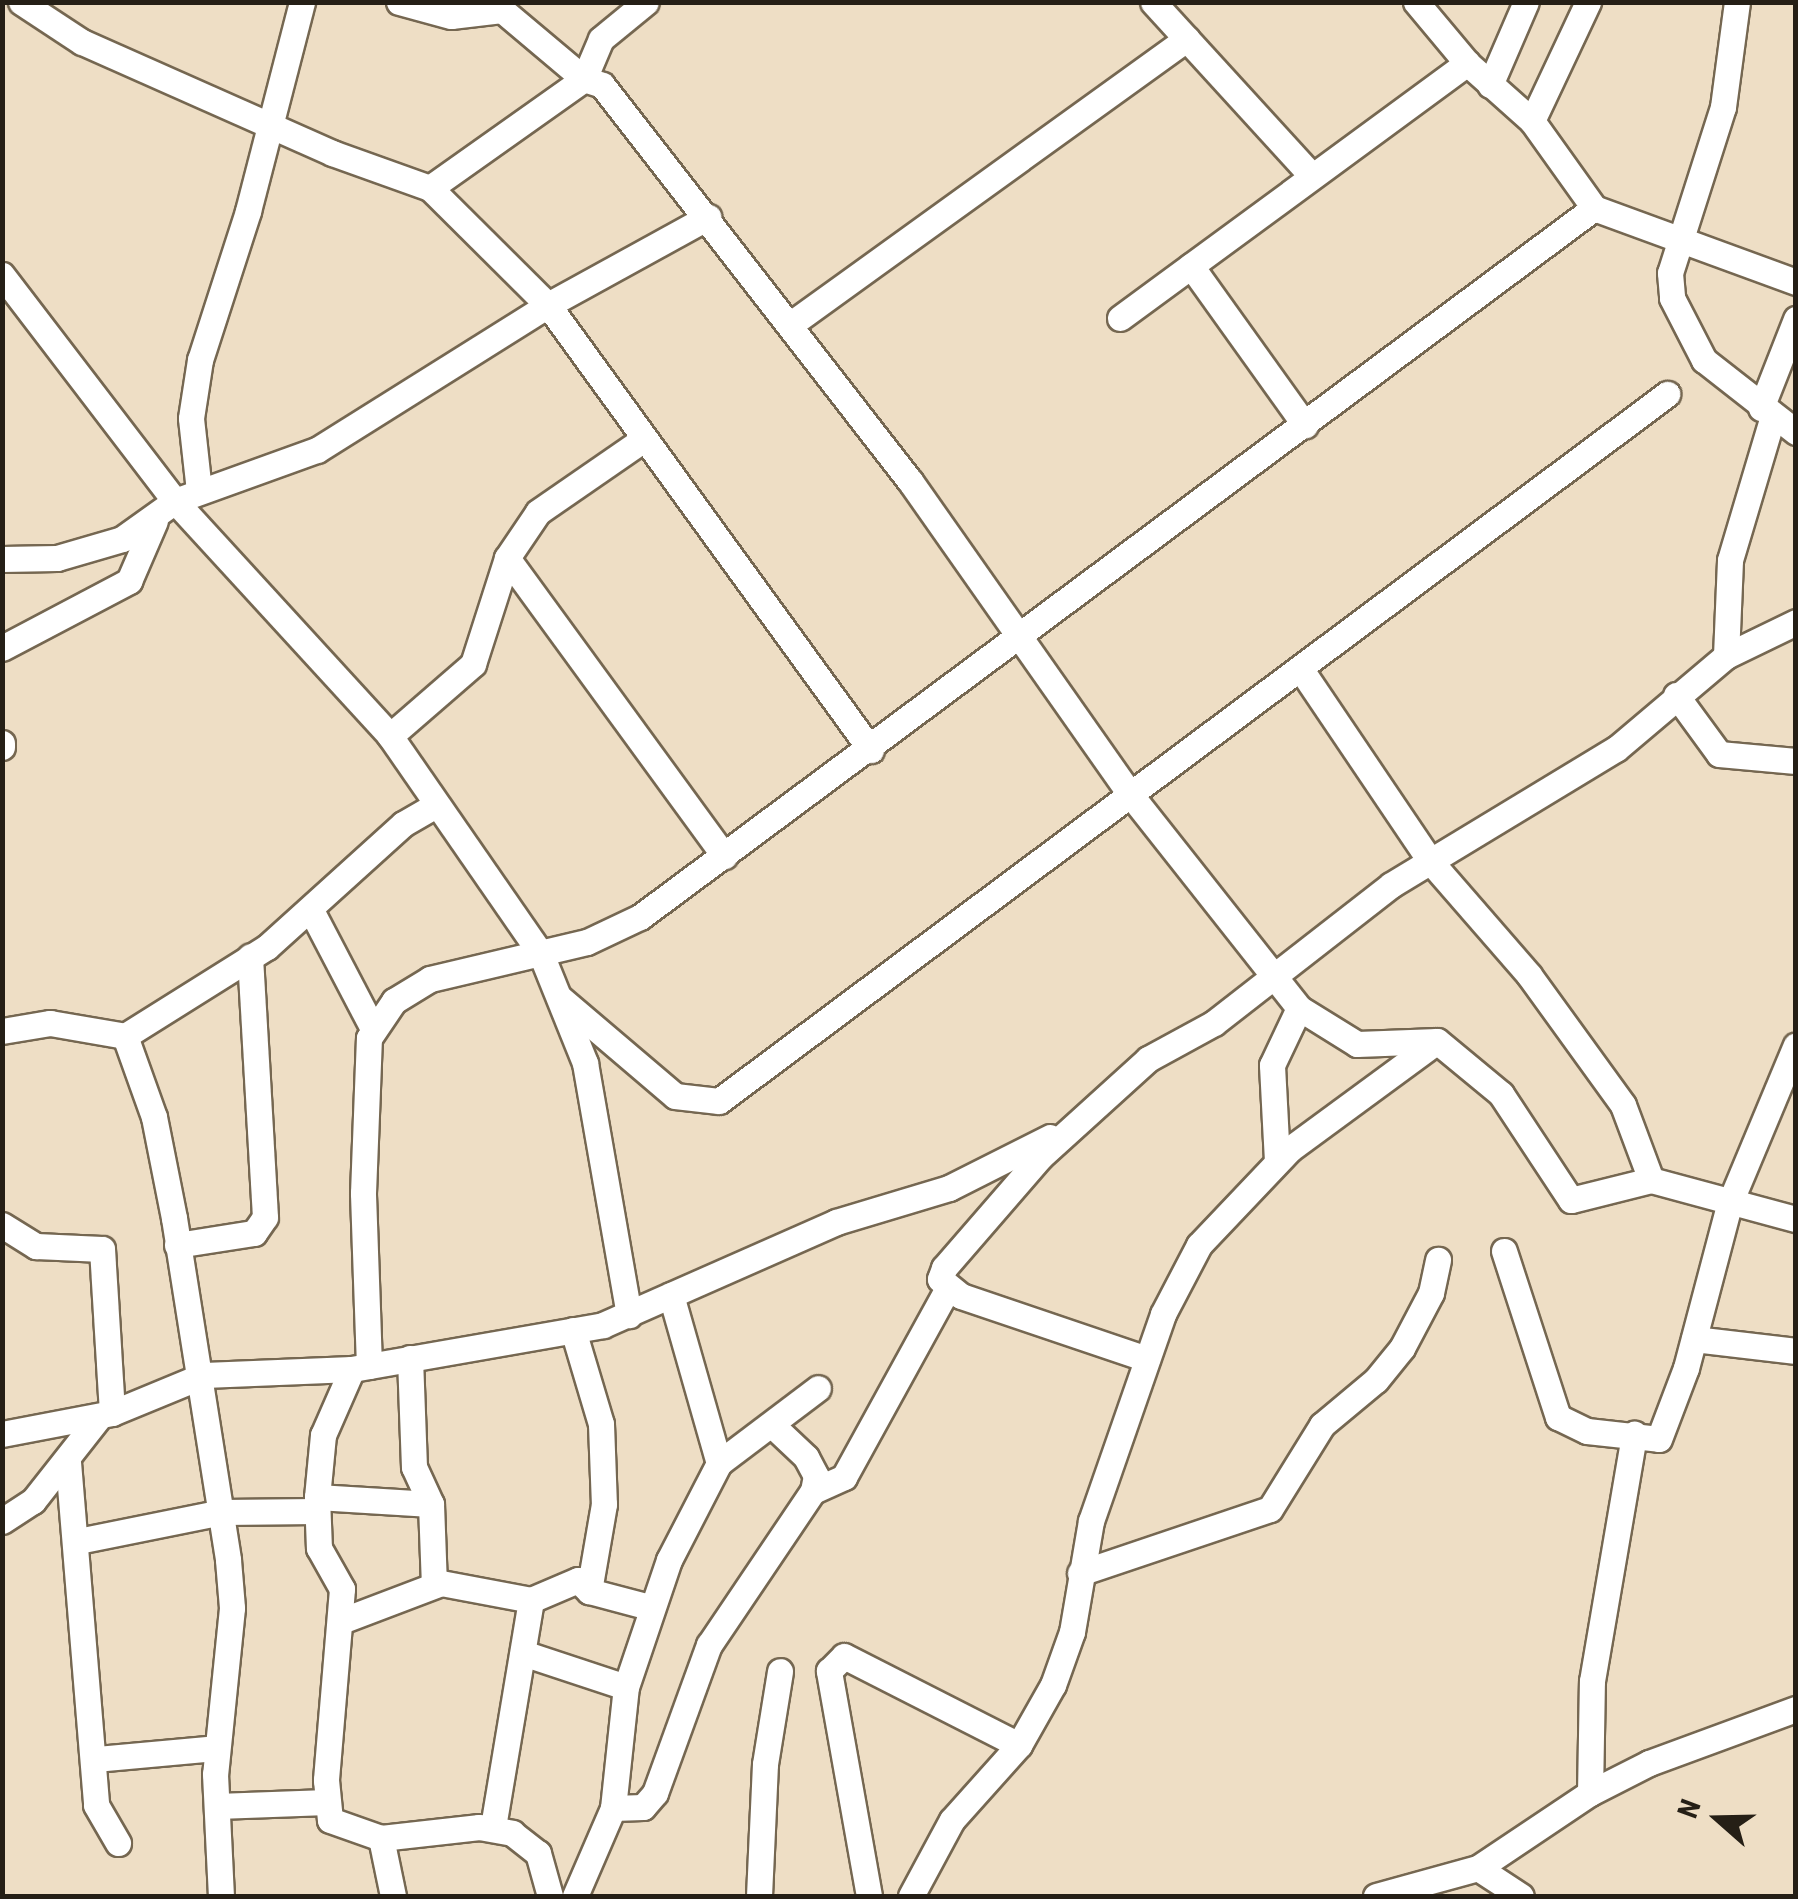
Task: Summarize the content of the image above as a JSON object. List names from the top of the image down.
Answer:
{
  "north": "left"
}
